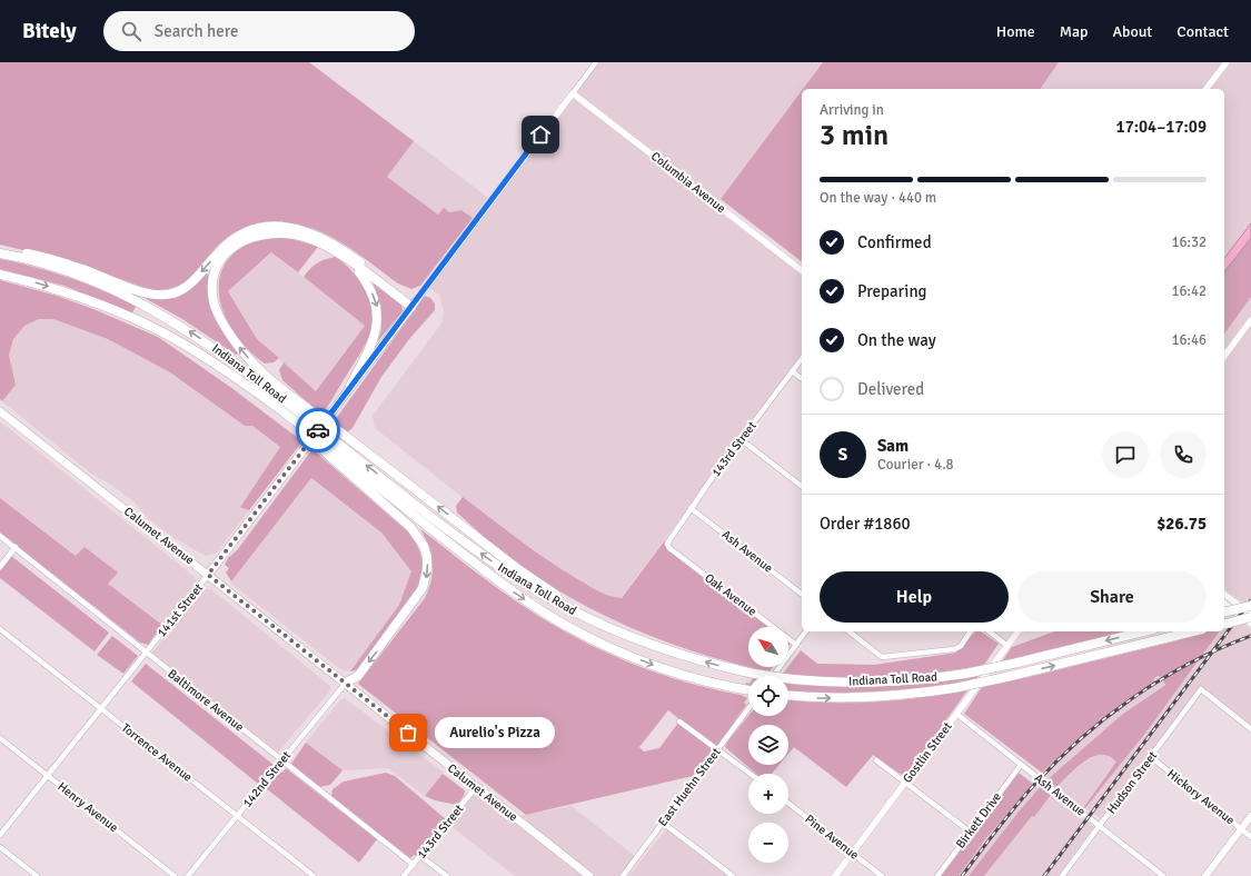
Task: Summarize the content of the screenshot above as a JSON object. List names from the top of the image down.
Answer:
{
  "streets": {
    "highway": ["Indiana Toll Road"],
    "main road": ["Calumet Avenue", "141st Street"],
    "street": [
      "Columbia Avenue",
      "143rd Street",
      "Ash Avenue",
      "Oak Avenue",
      "Baltimore Avenue",
      "Torrence Avenue",
      "Gostlin Street",
      "142nd Street",
      "Hudson Street",
      "East Huehn Street",
      "Hickory Avenue",
      "Henry Avenue",
      "Birkett Drive",
      "Pine Avenue"
    ]
  },
  "crossings": [
    ["Columbia Avenue", "141st Street"],
    ["143rd Street", "Calumet Avenue"],
    ["143rd Street", "Ash Avenue"],
    ["143rd Street", "Oak Avenue"],
    ["143rd Street", "Baltimore Avenue"],
    ["Calumet Avenue", "141st Street"],
    ["Calumet Avenue", "142nd Street"],
    ["Ash Avenue", "Gostlin Street"],
    ["Ash Avenue", "Hudson Street"],
    ["Ash Avenue", "Birkett Drive"],
    ["141st Street", "Baltimore Avenue"],
    ["141st Street", "Torrence Avenue"],
    ["141st Street", "Henry Avenue"],
    ["Baltimore Avenue", "142nd Street"],
    ["Torrence Avenue", "142nd Street"],
    ["Gostlin Street", "Pine Avenue"],
    ["Hudson Street", "Hickory Avenue"]
  ],
  "places": ["Aurelio's Pizza"],
  "north": "top left",
  "page": {
    "header": "Bitely",
    "search": "Search here",
    "nav": [
      "Home",
      "Map",
      "About",
      "Contact"
    ],
    "heading": ["3 min", "Arriving in", "17:04–17:09"],
    "panel": [
      "Sam",
      "Courier · 4.8",
      "Order #1860",
      "$26.75"
    ],
    "bar": "On the way · 440 m",
    "list": [
      ["Confirmed", "16:32"],
      ["Preparing", "16:42"],
      ["On the way", "16:46"],
      "Delivered"
    ],
    "round": "S",
    "buttons": ["Help", "Share"],
    "map_buttons": ["+", "−"],
    "bubble": "Aurelio's Pizza"
  }
}
